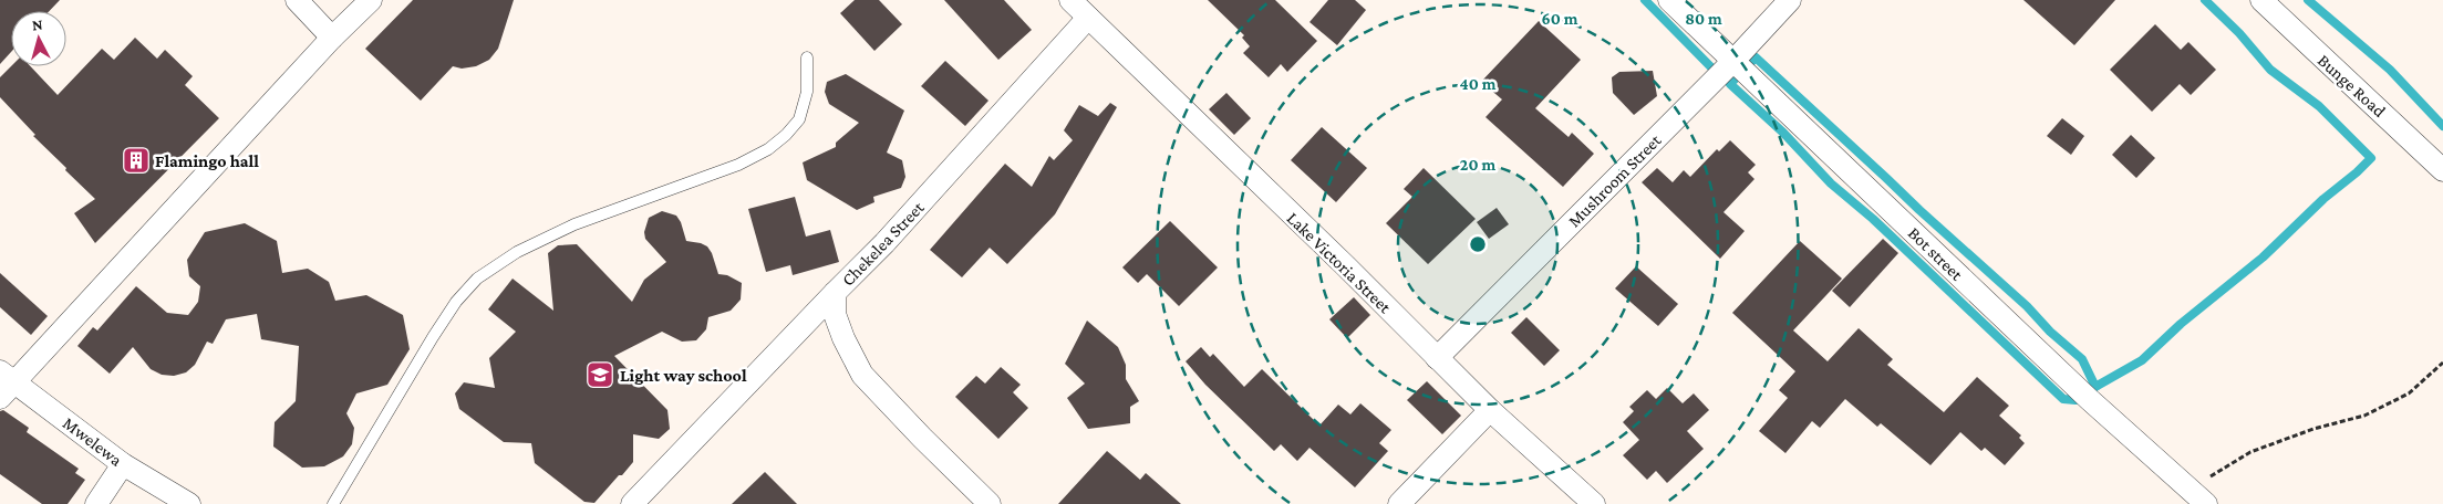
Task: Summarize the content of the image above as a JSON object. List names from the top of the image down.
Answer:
{
  "streets": {
    "street": [
      "Bunge Road",
      "Mushroom Street",
      "Chekelea Street",
      "Bot street",
      "Lake Victoria Street",
      "Mwelewa"
    ]
  },
  "crossings": [
    ["Mushroom Street", "Bot street"],
    ["Mushroom Street", "Lake Victoria Street"],
    ["Chekelea Street", "Lake Victoria Street"]
  ],
  "places": {
    "building": ["Flamingo hall"],
    "school or university": ["Light way school"]
  },
  "north": "top",
  "rings": [
    "80 m",
    "60 m",
    "40 m",
    "20 m"
  ]
}
